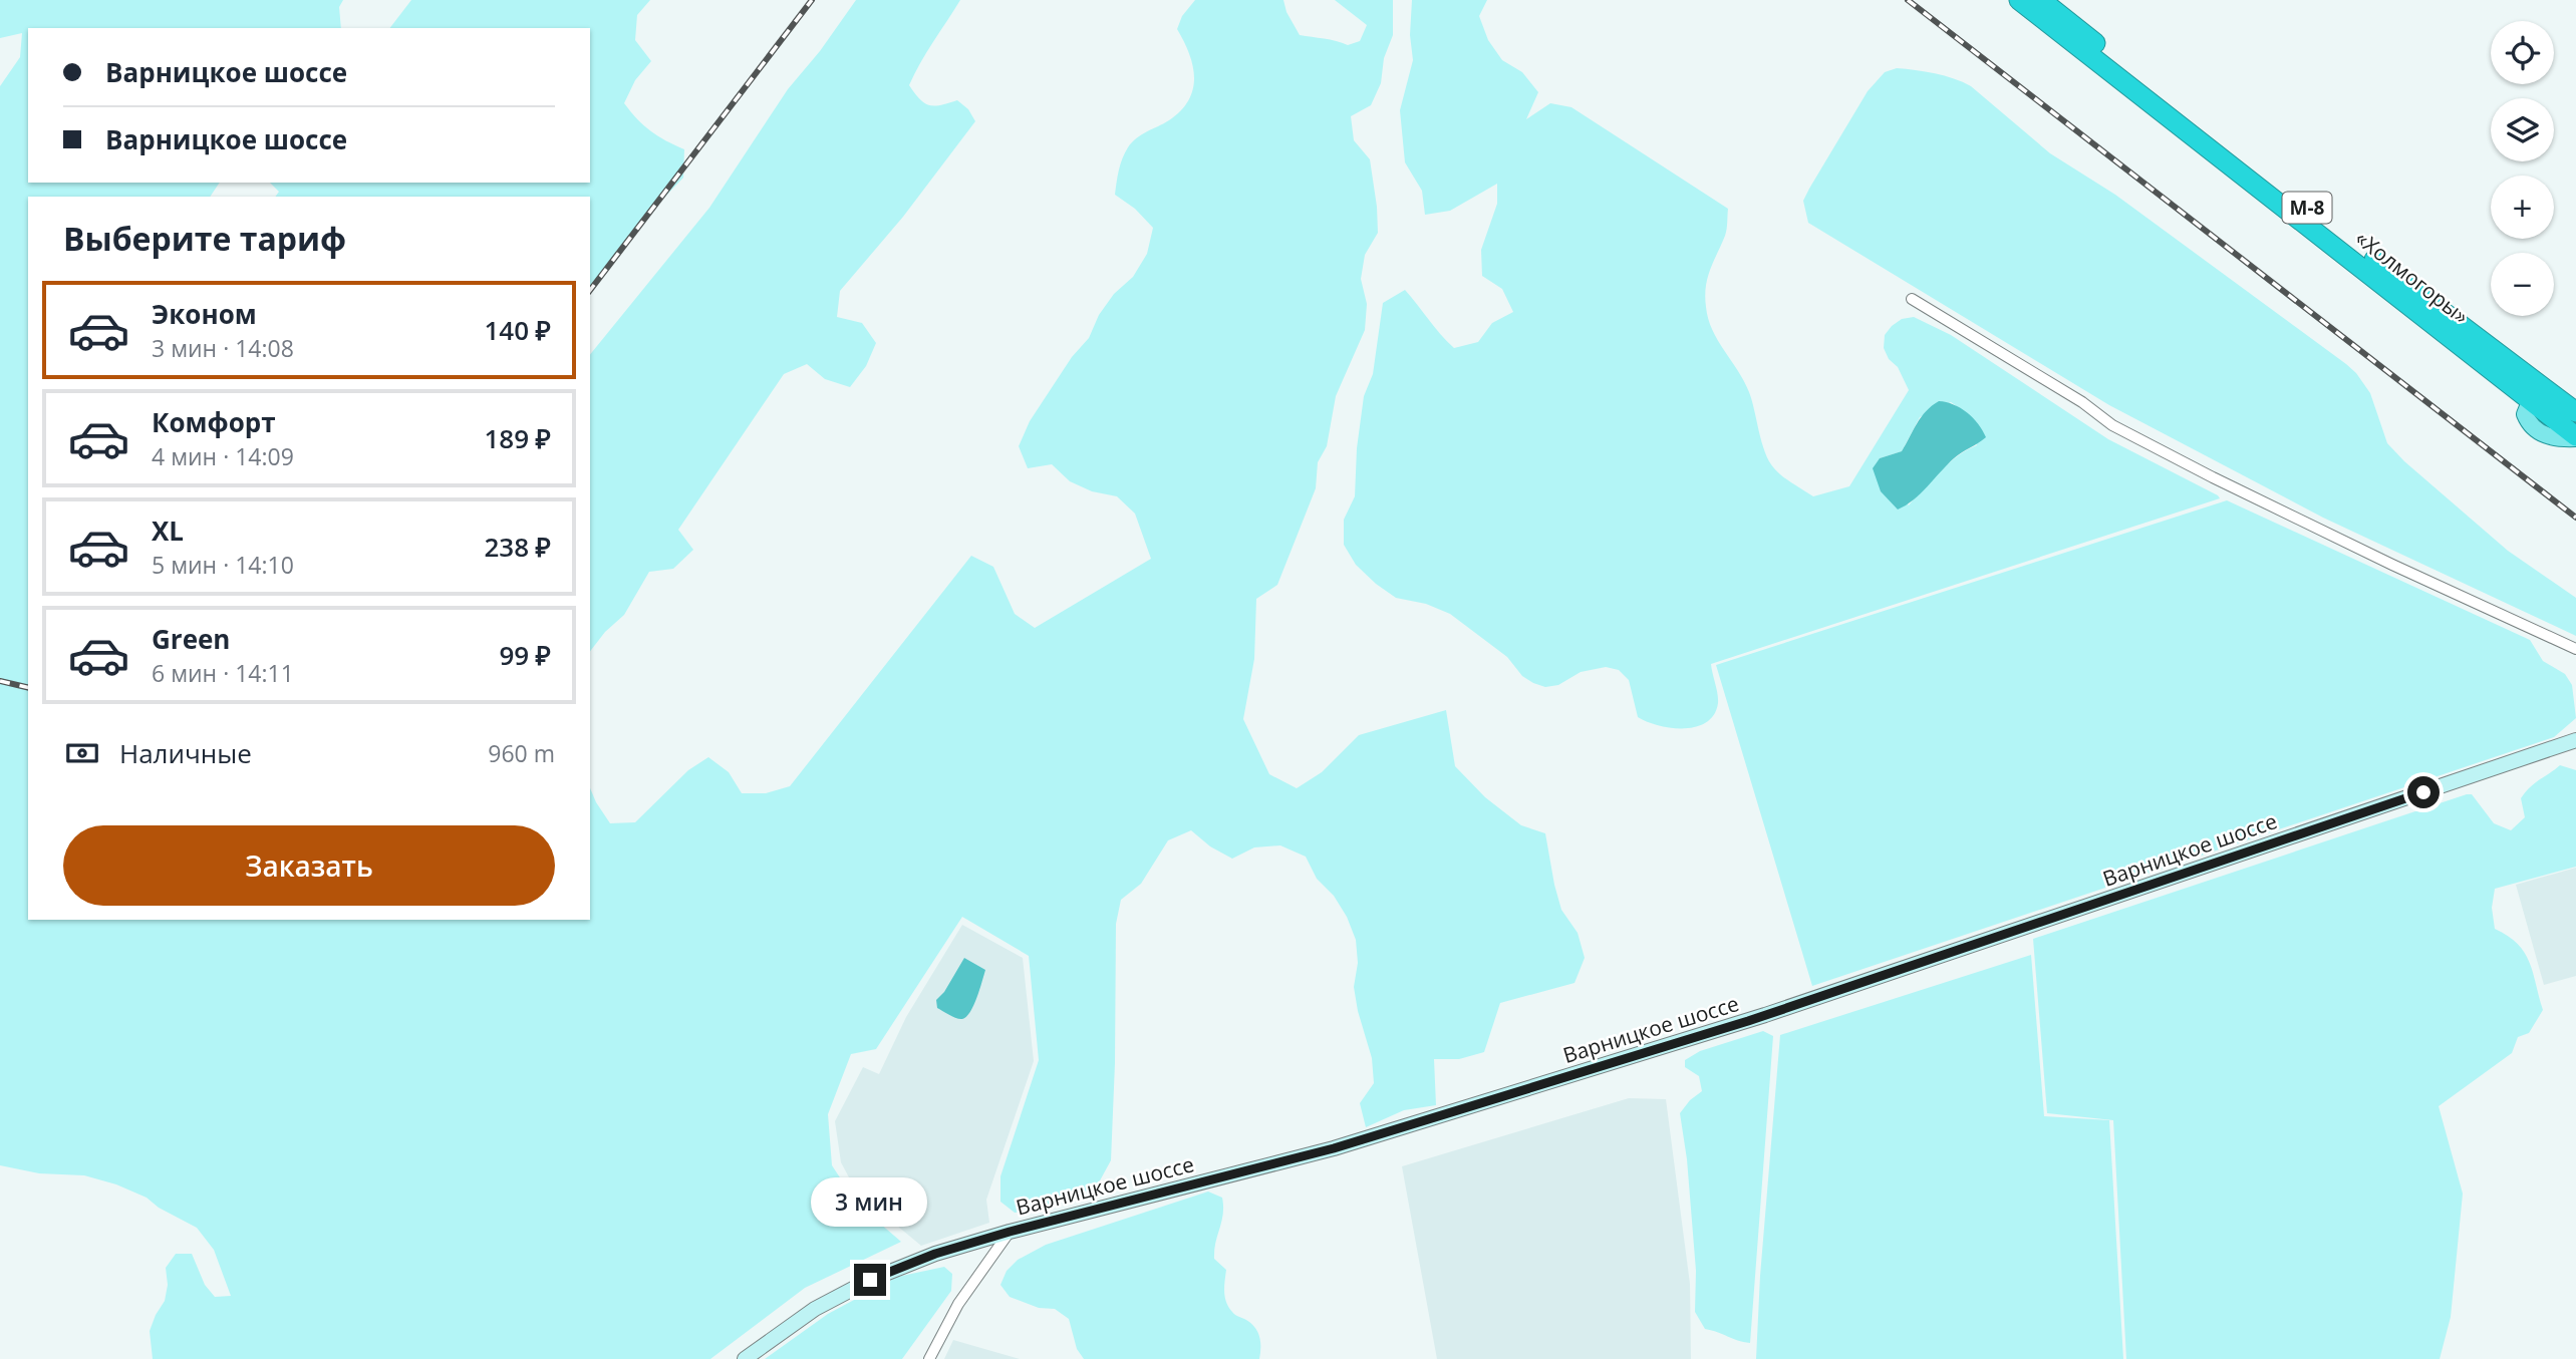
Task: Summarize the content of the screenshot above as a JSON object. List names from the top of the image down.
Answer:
{
  "streets": {
    "highway": ["М-8", "«Холмогоры»"],
    "street": ["Варницкое шоссе"]
  },
  "page": {
    "map_buttons": ["+", "−"],
    "banner": ["Варницкое шоссе", "Варницкое шоссе"],
    "heading": "Выберите тариф",
    "list": [
      {
        "name": "Эконом",
        "note": "3 мин · 14:08",
        "value": "140 ₽"
      },
      {
        "name": "Комфорт",
        "note": "4 мин · 14:09",
        "value": "189 ₽"
      },
      {
        "name": "XL",
        "note": "5 мин · 14:10",
        "value": "238 ₽"
      },
      {
        "name": "Green",
        "note": "6 мин · 14:11",
        "value": "99 ₽"
      }
    ],
    "pay": ["Наличные", "960 m"],
    "buttons": "Заказать",
    "bubble": "3 мин"
  }
}
